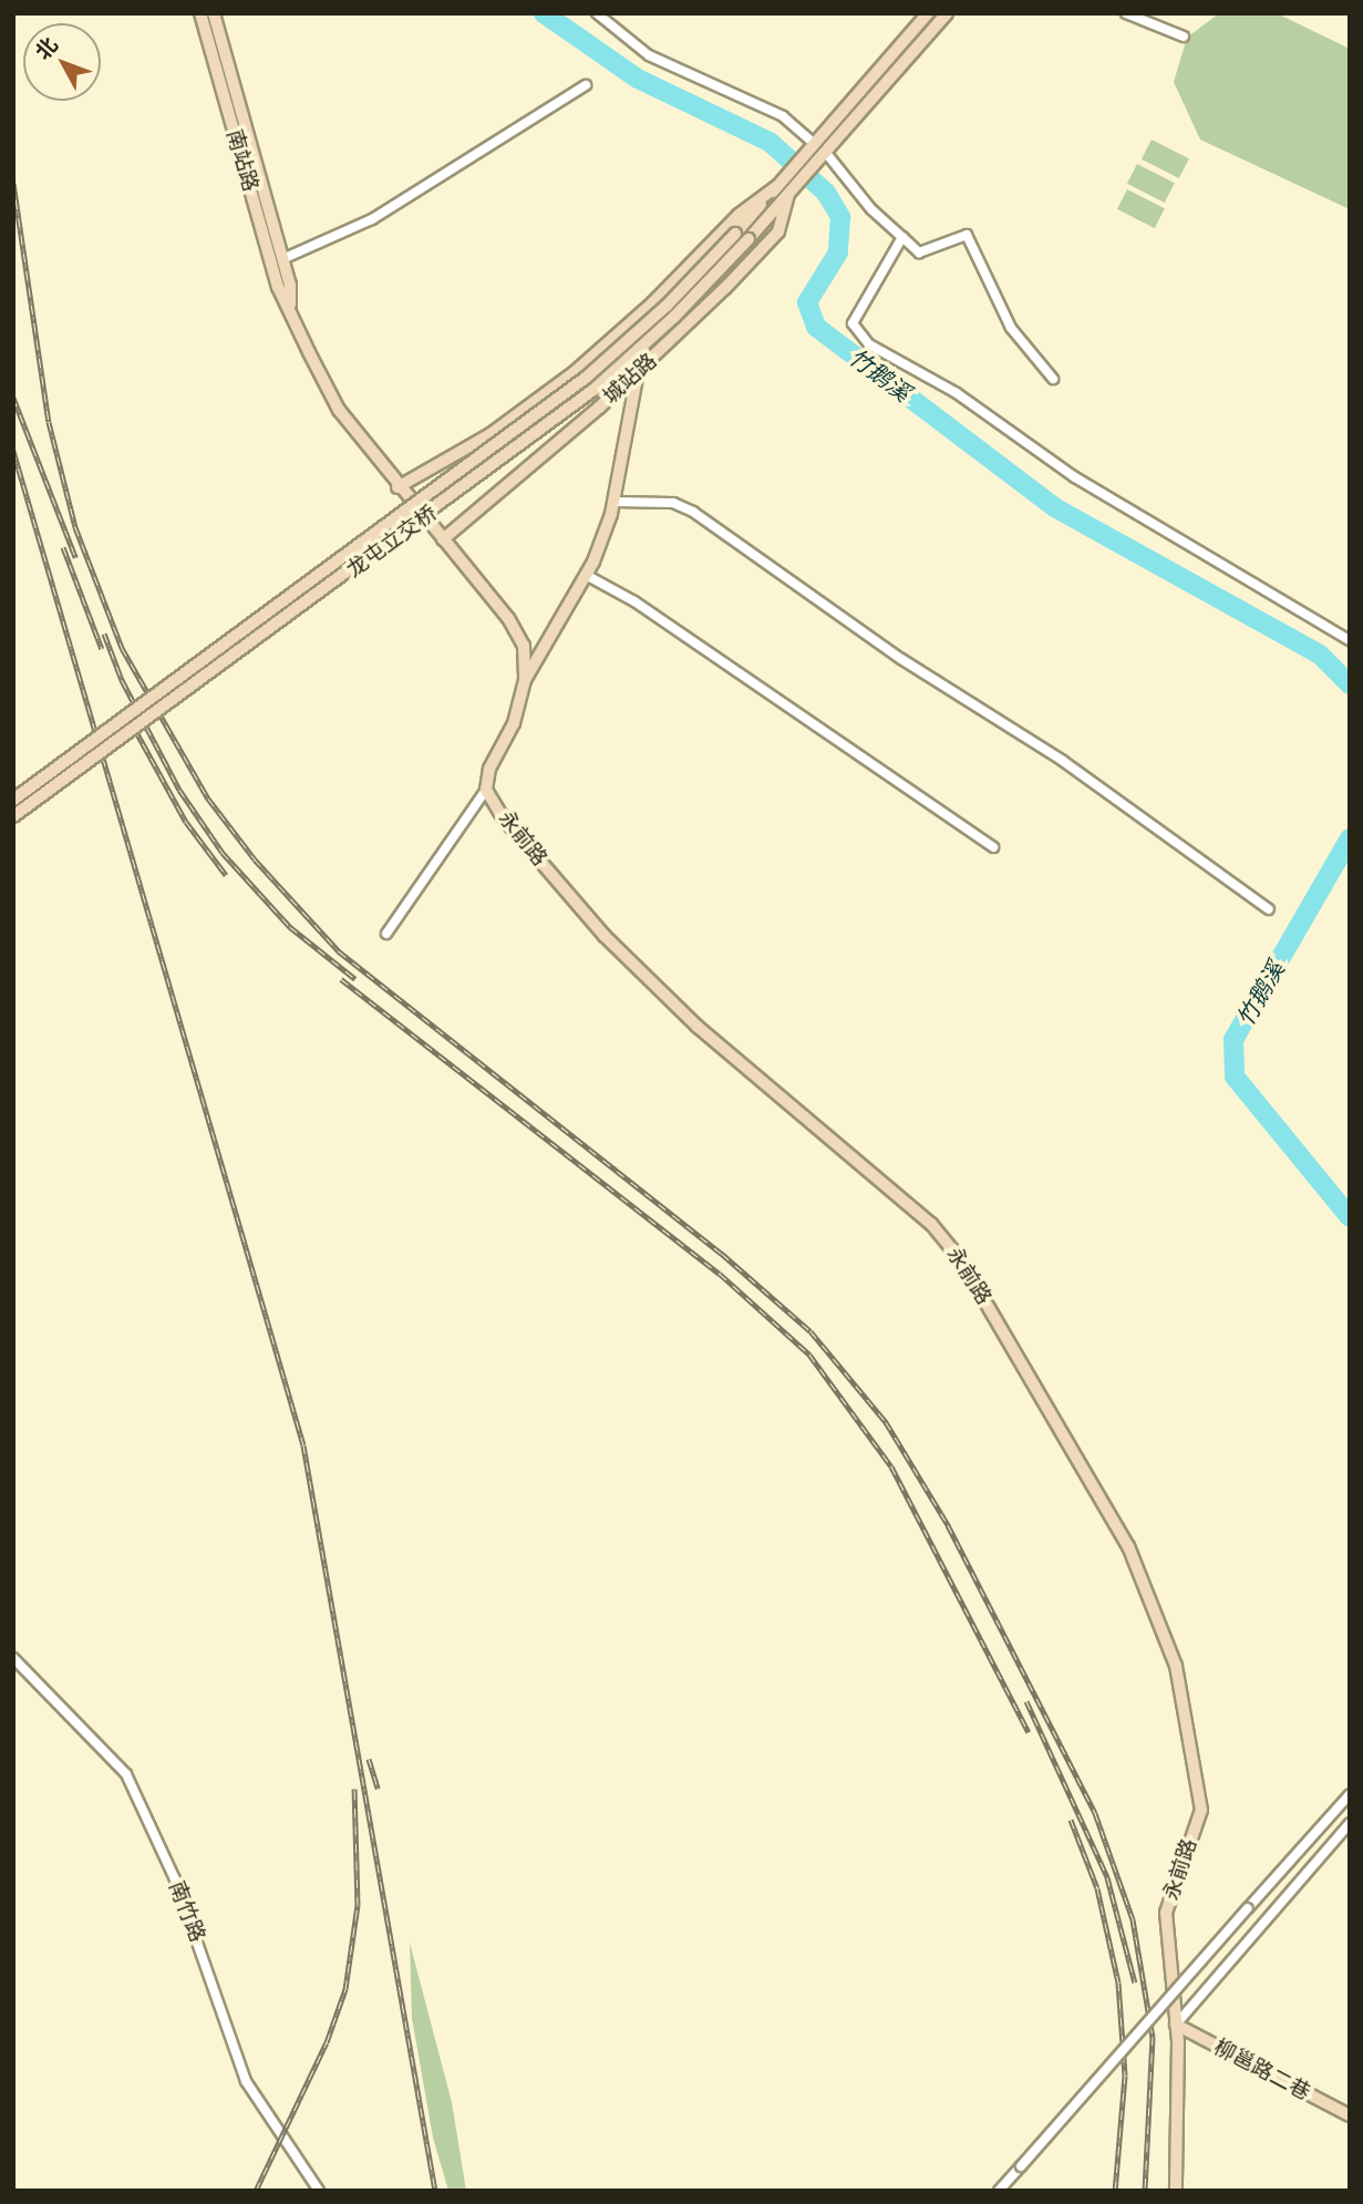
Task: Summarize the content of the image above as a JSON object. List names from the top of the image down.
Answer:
{
  "streets": {
    "main road": [
      "南站路",
      "城站路",
      "龙屯立交桥",
      "永前路",
      "柳邕路二巷"
    ],
    "street": ["南竹路"]
  },
  "crossings": [
    ["南站路", "城站路"],
    ["南站路", "永前路"],
    ["城站路", "龙屯立交桥"],
    ["城站路", "永前路"],
    ["永前路", "柳邕路二巷"]
  ],
  "water": ["竹鹅溪"],
  "north": "top left"
}
